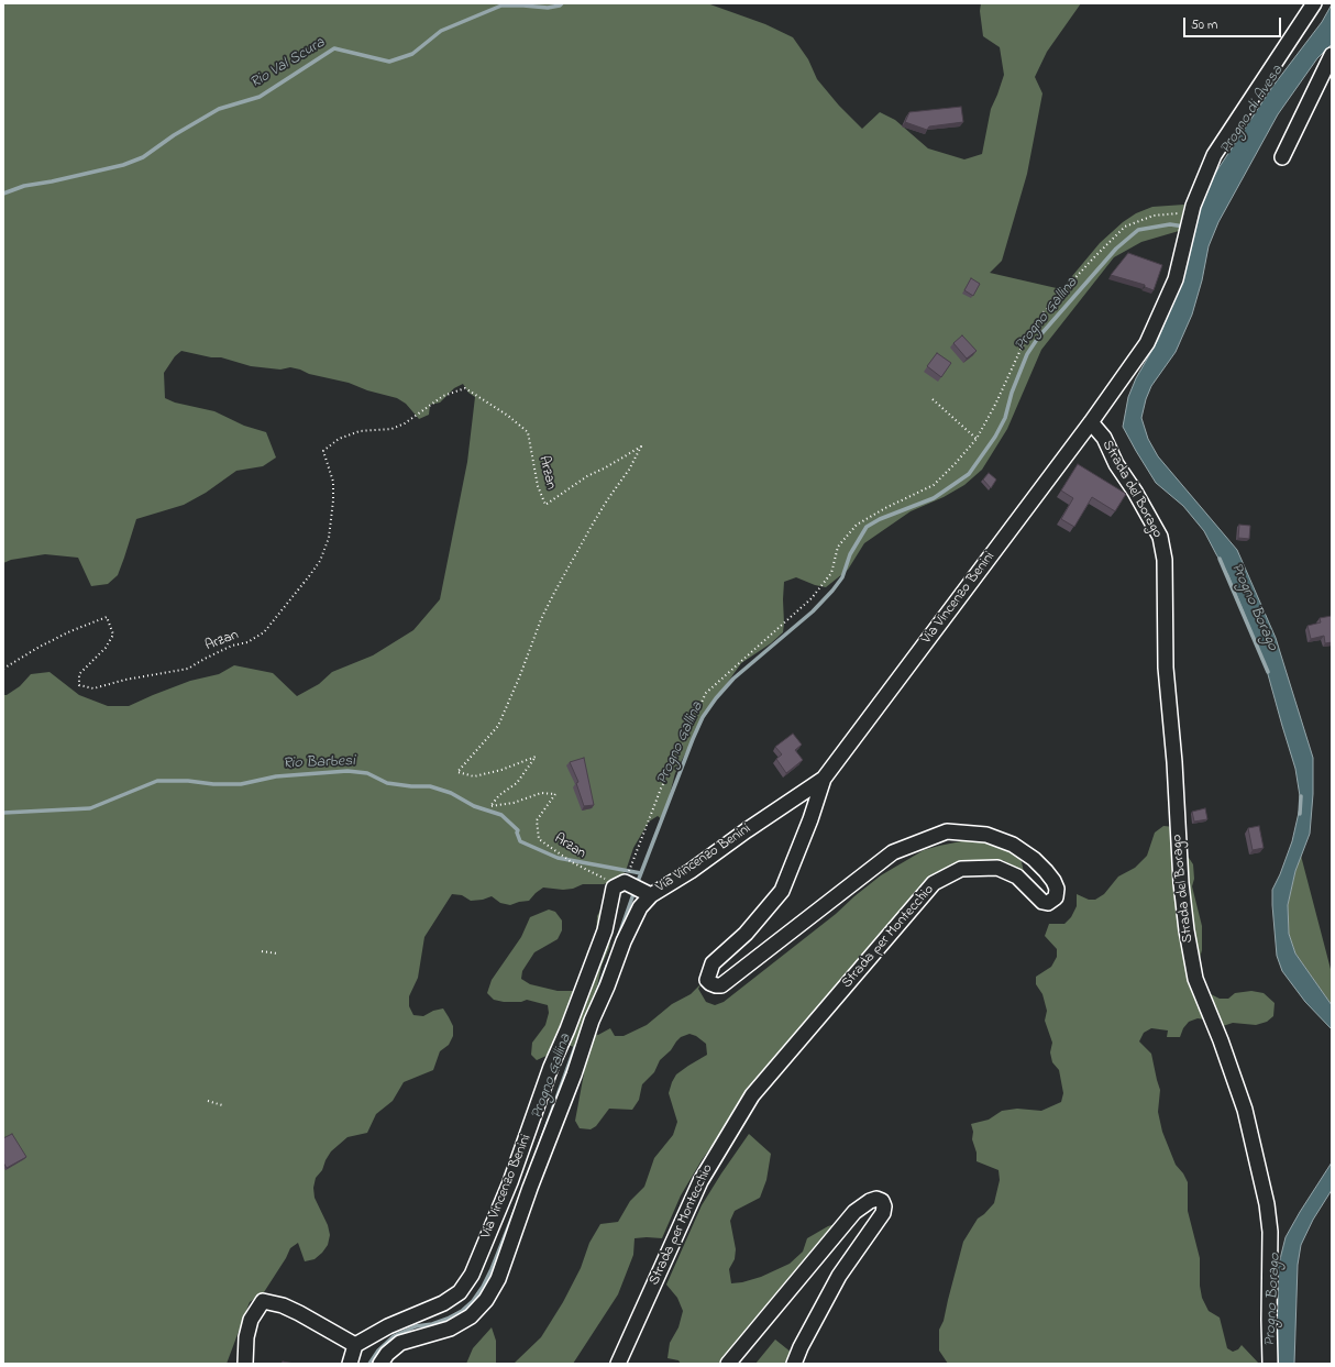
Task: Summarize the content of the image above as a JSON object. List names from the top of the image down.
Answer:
{
  "streets": {
    "street": ["Strada del Borago", "Via Vincenzo Benini", "Strada per Montecchio"],
    "path": ["Arzan"]
  },
  "crossings": [
    ["Arzan", "Via Vincenzo Benini"],
    ["Strada del Borago", "Via Vincenzo Benini"],
    ["Via Vincenzo Benini", "Strada per Montecchio"]
  ],
  "water": [
    "Rio Val Scura",
    "Progno di Avesa",
    "Progno Gallina",
    "Progno Borago",
    "Rio Barbesi"
  ],
  "scale_bar": "50 m"
}
